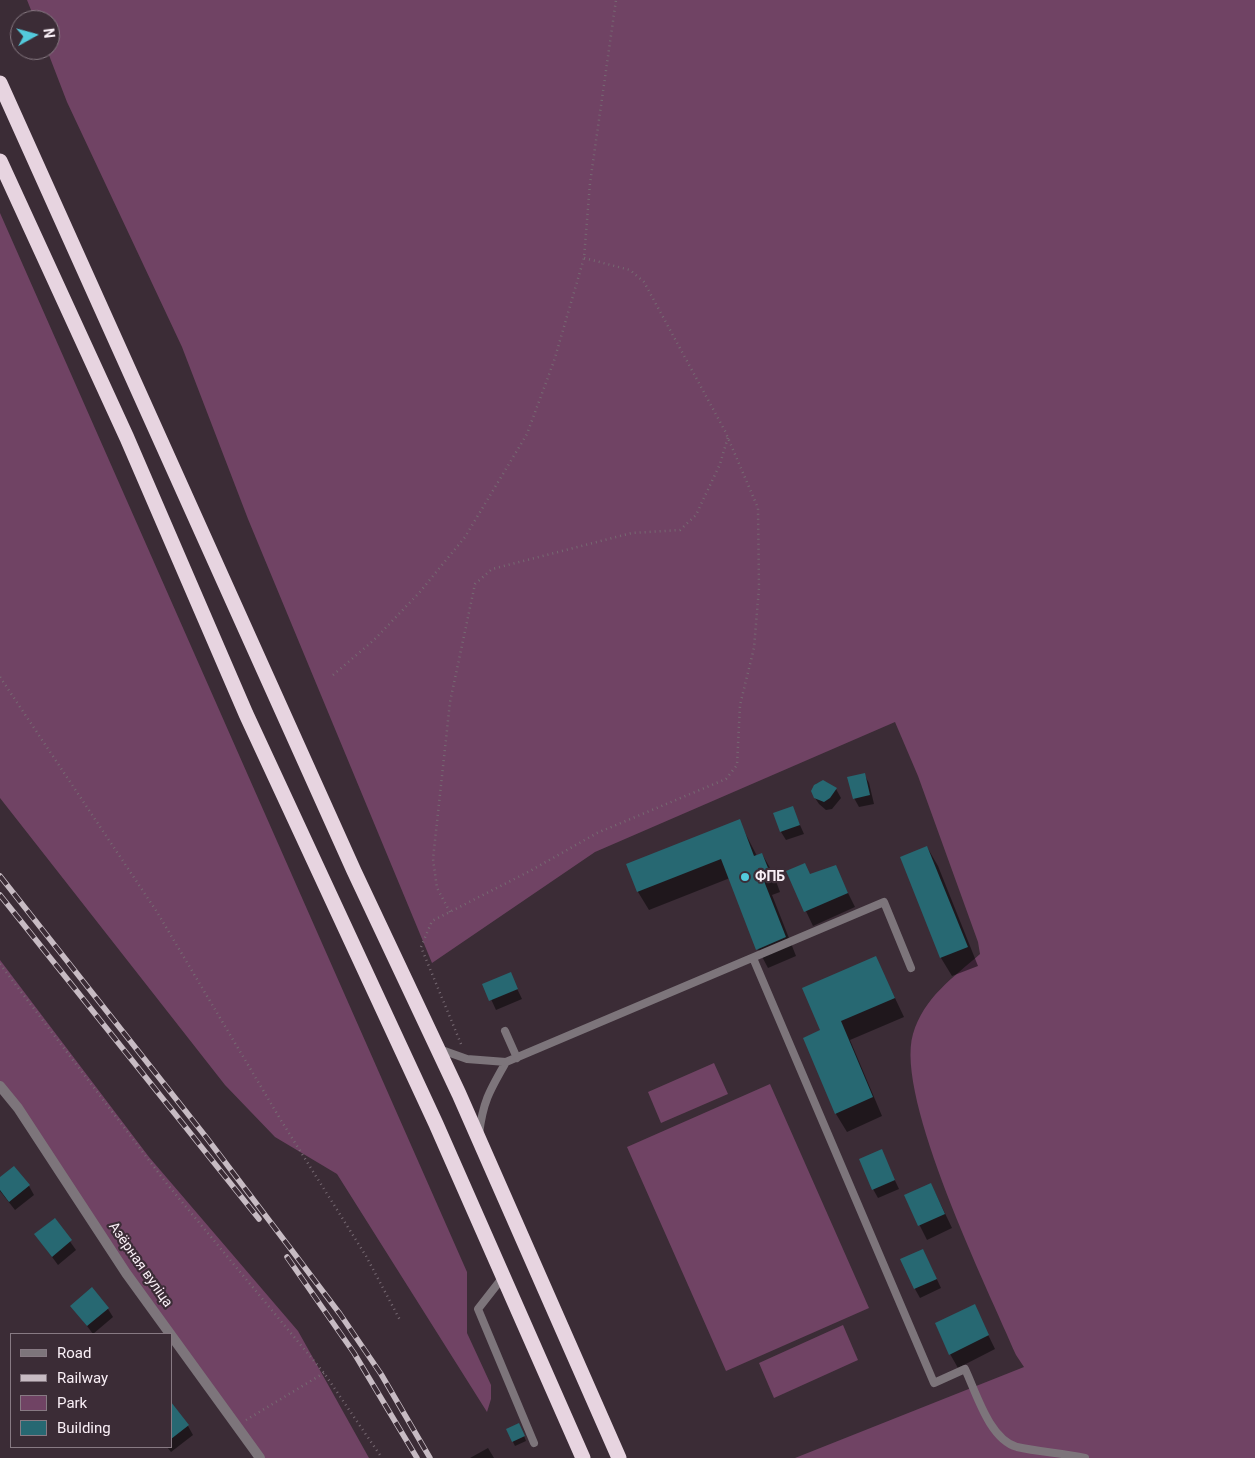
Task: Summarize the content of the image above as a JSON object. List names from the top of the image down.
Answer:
{
  "streets": {
    "street": ["Азёрная вуліца"]
  },
  "places": ["ФПБ"],
  "legend": [
    "Road",
    "Railway",
    "Park",
    "Building"
  ],
  "north": "right"
}
